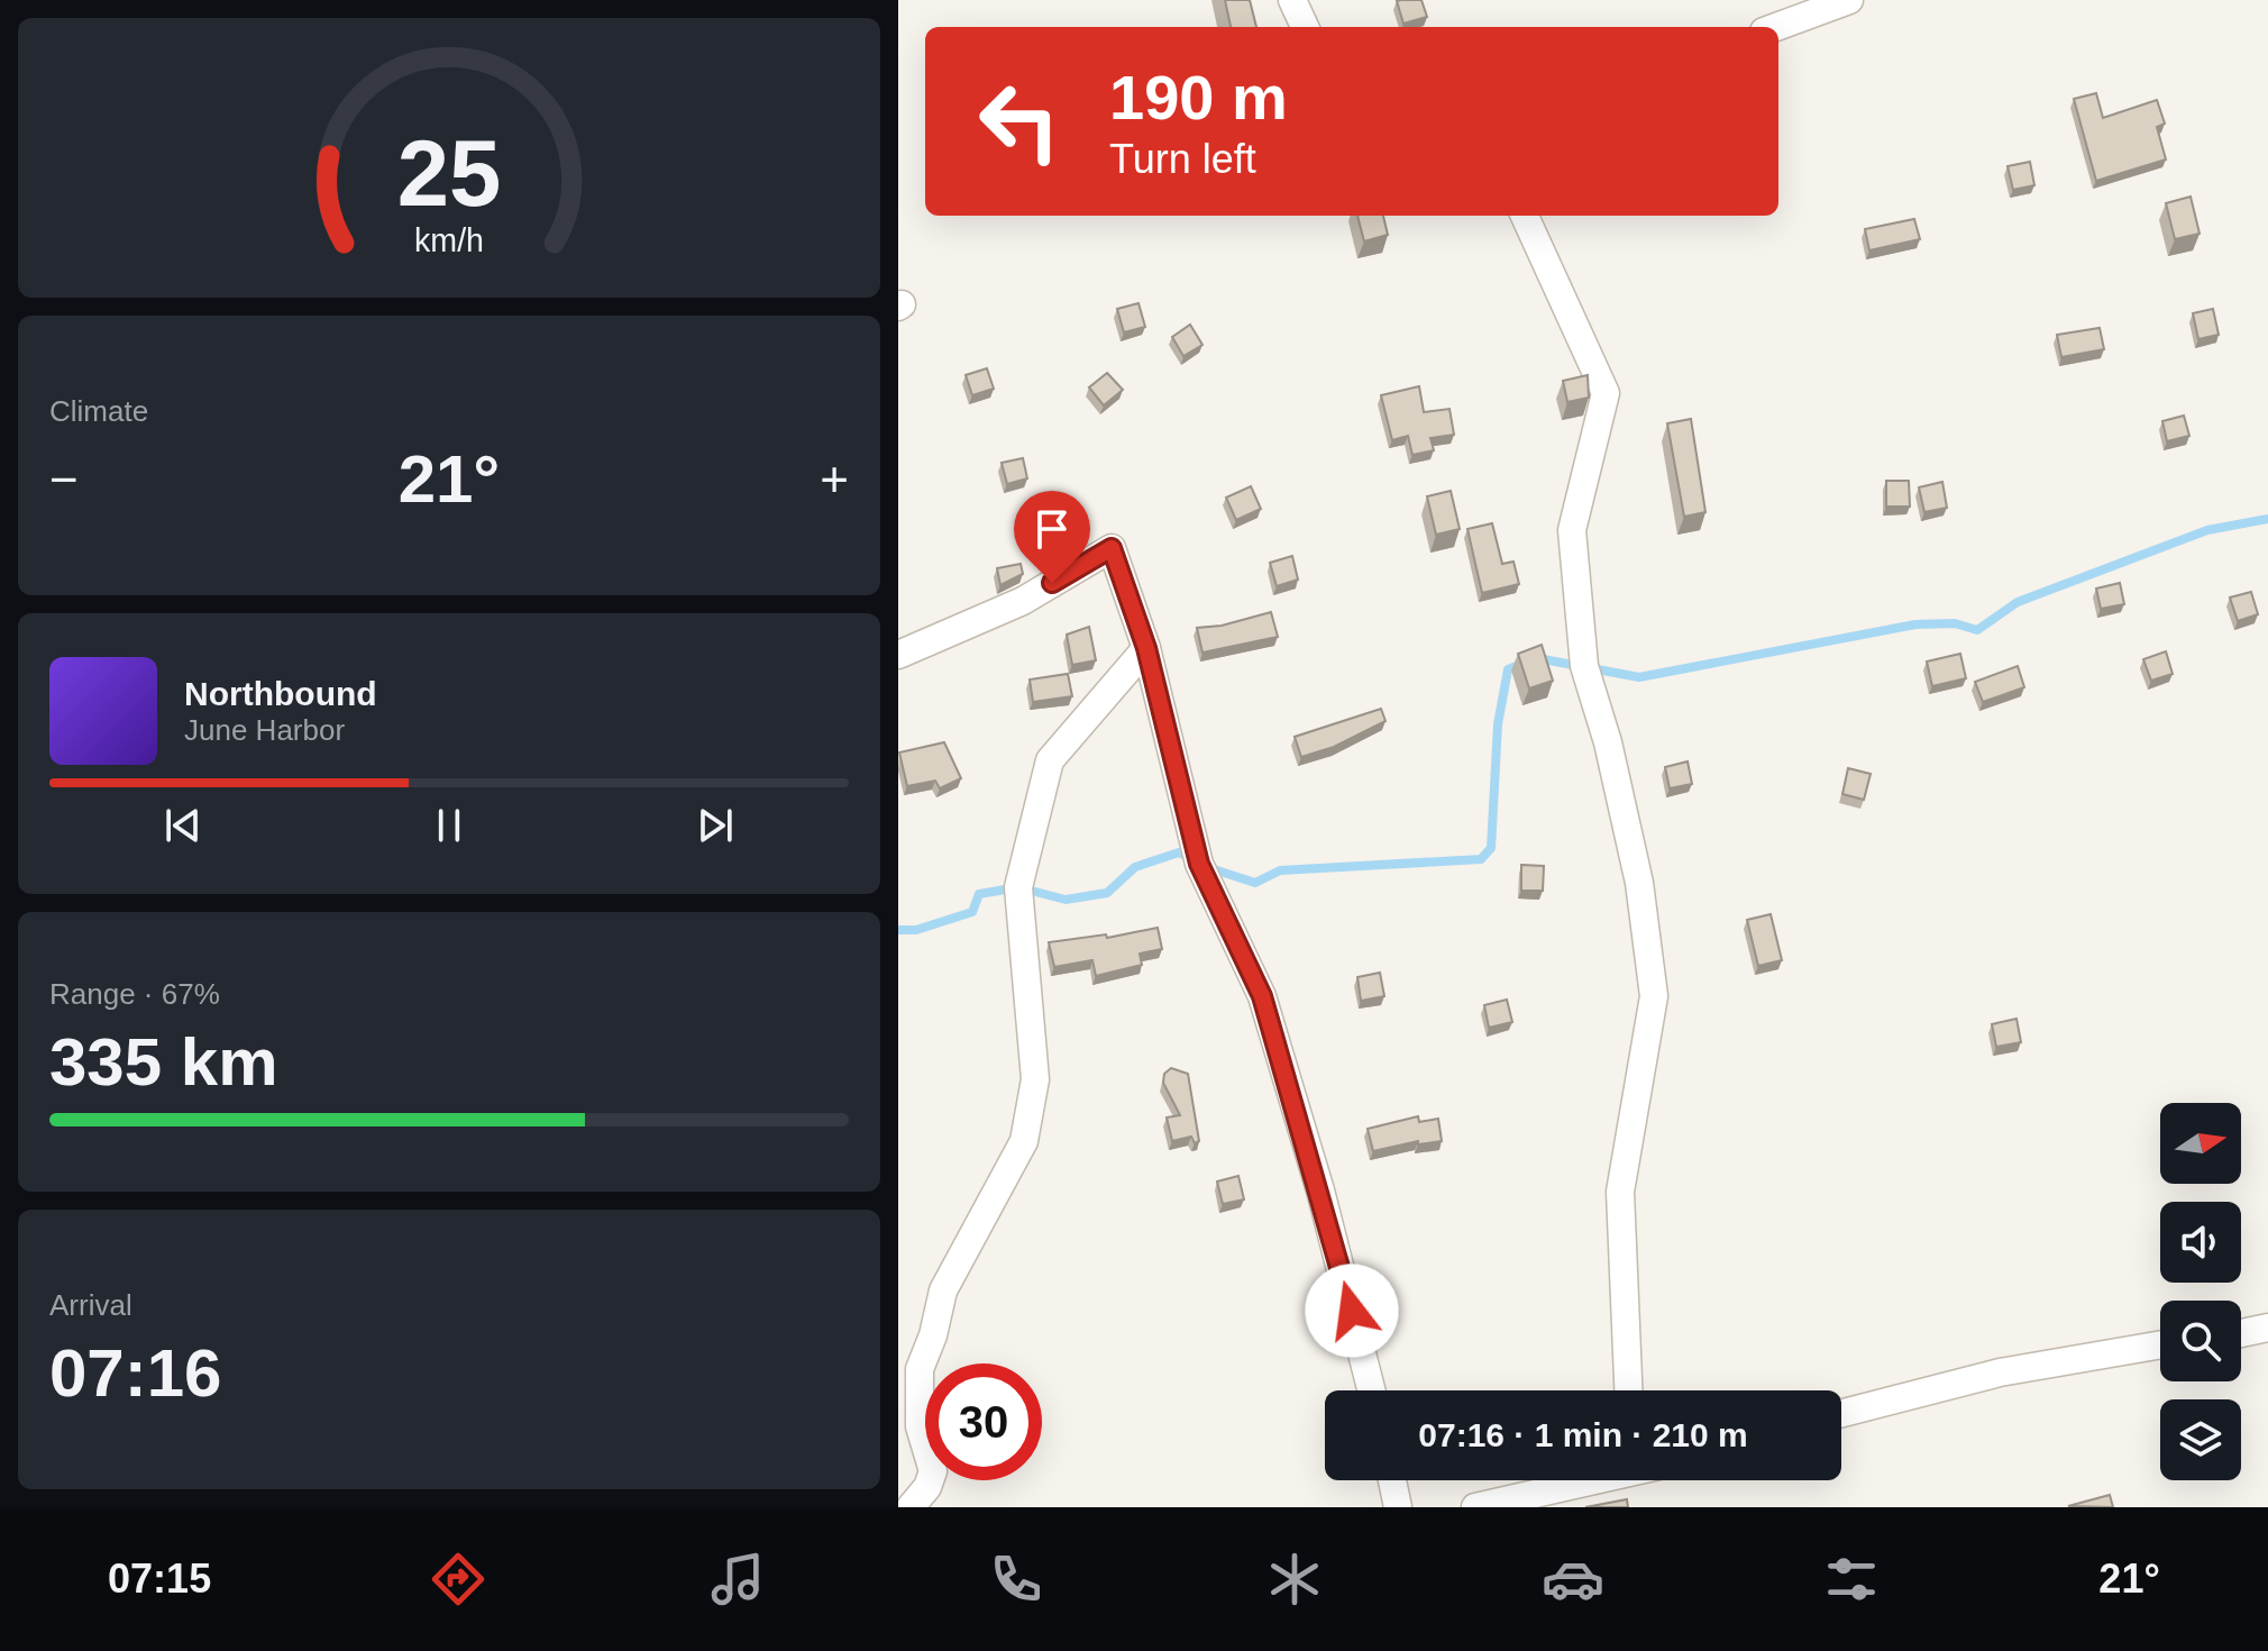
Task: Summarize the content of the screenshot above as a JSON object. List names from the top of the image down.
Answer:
{
  "north": "right",
  "page": {
    "turn": ["190 m", "Turn left"],
    "tile": [
      "Climate",
      ["Range · 67%", "335 km"],
      ["Arrival", "07:16"]
    ],
    "heat": ["−", "21°", "+"],
    "song": ["Northbound", "June Harbor"],
    "limit": "30",
    "trip": "07:16 · 1 min · 210 m",
    "tabs": ["07:15", "21°"],
    "gauge": ["25", "km/h"]
  }
}
